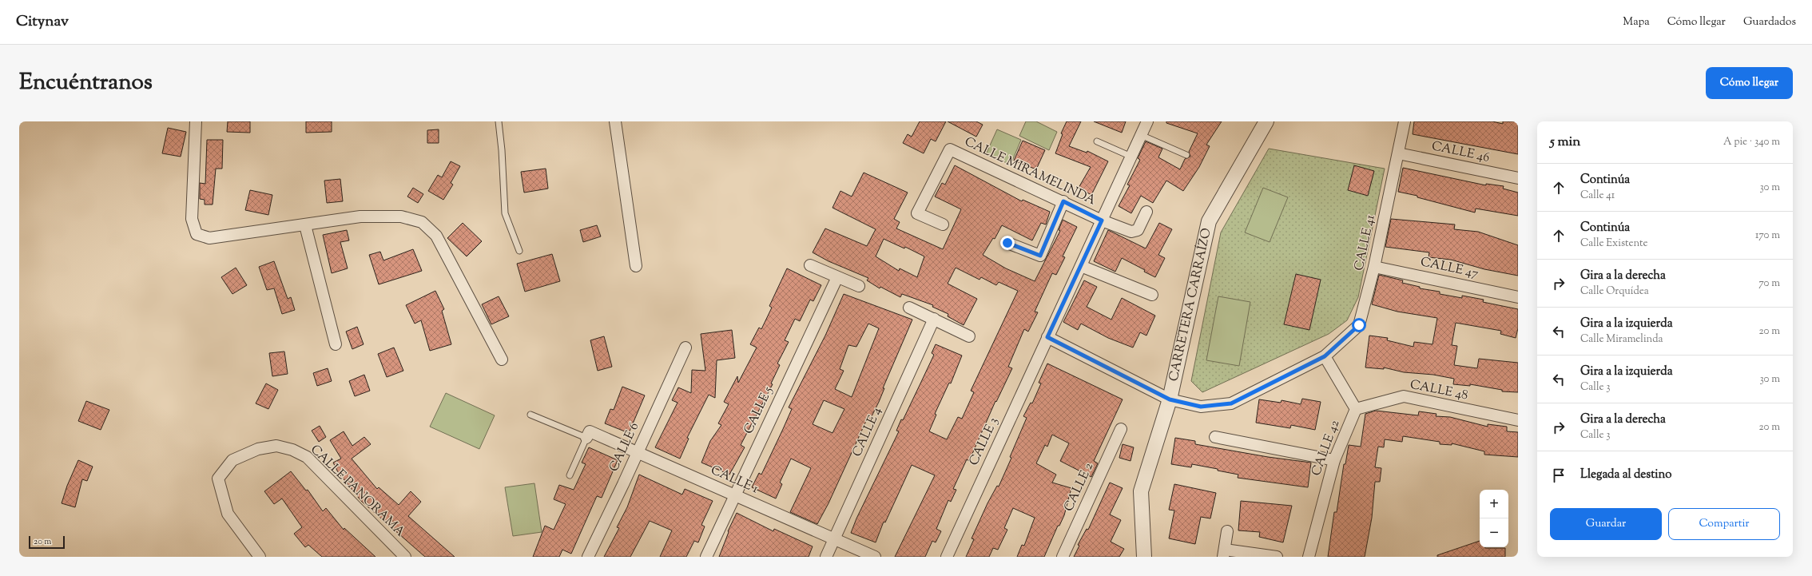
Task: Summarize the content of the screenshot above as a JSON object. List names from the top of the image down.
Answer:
{
  "streets": {
    "street": [
      "CALLE 46",
      "CALLE MIRAMELINDA",
      "CALLE 41",
      "CALLE 47",
      "CARRETERA CARRAÍZO",
      "CALLE 48",
      "CALLE 5",
      "CALLE 4",
      "CALLE 3",
      "CALLE 6",
      "CALLE 42",
      "CALLE 1",
      "CALLE 2",
      "CALLE PANORAMA"
    ]
  },
  "crossings": [
    ["CALLE 46", "CALLE 41"],
    ["CALLE MIRAMELINDA", "CALLE 3"],
    ["CALLE 41", "CALLE 47"],
    ["CALLE 41", "CARRETERA CARRAÍZO"],
    ["CALLE 41", "CALLE 3"],
    ["CALLE 41", "CALLE 42"],
    ["CALLE 48", "CALLE 42"],
    ["CALLE 5", "CALLE 1"],
    ["CALLE 4", "CALLE 1"],
    ["CALLE 6", "CALLE 1"]
  ],
  "scale_bar": "20 m",
  "page": {
    "header": "Citynav",
    "nav": ["Mapa", "Cómo llegar", "Guardados"],
    "title": "Encuéntranos",
    "buttons": [
      "Cómo llegar",
      ["Guardar", "Compartir"]
    ],
    "heading": ["5 min", "A pie · 340 m"],
    "list": [
      ["Continúa", "Calle 41", "30 m"],
      ["Continúa", "Calle Existente", "170 m"],
      ["Gira a la derecha", "Calle Orquídea", "70 m"],
      ["Gira a la izquierda", "Calle Miramelinda", "20 m"],
      ["Gira a la izquierda", "Calle 3", "30 m"],
      ["Gira a la derecha", "Calle 3", "20 m"],
      "Llegada al destino"
    ],
    "map_buttons": ["+", "−"],
    "scale": "20 m"
  }
}
